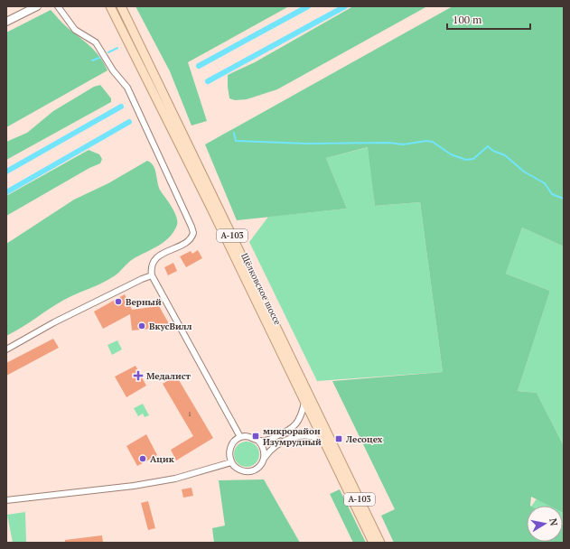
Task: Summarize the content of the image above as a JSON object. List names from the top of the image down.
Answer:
{
  "streets": {
    "main road": ["А-103", "Щёлковское шоссе"]
  },
  "places": {
    "other": ["Верный", "ВкусВилл", "Ацик"],
    "health": ["Медалист"],
    "transit": ["микрорайон Изумрудный", "Лесоцех"]
  },
  "house_numbers": ["1"],
  "scale_bar": "100 m",
  "north": "right"
}
